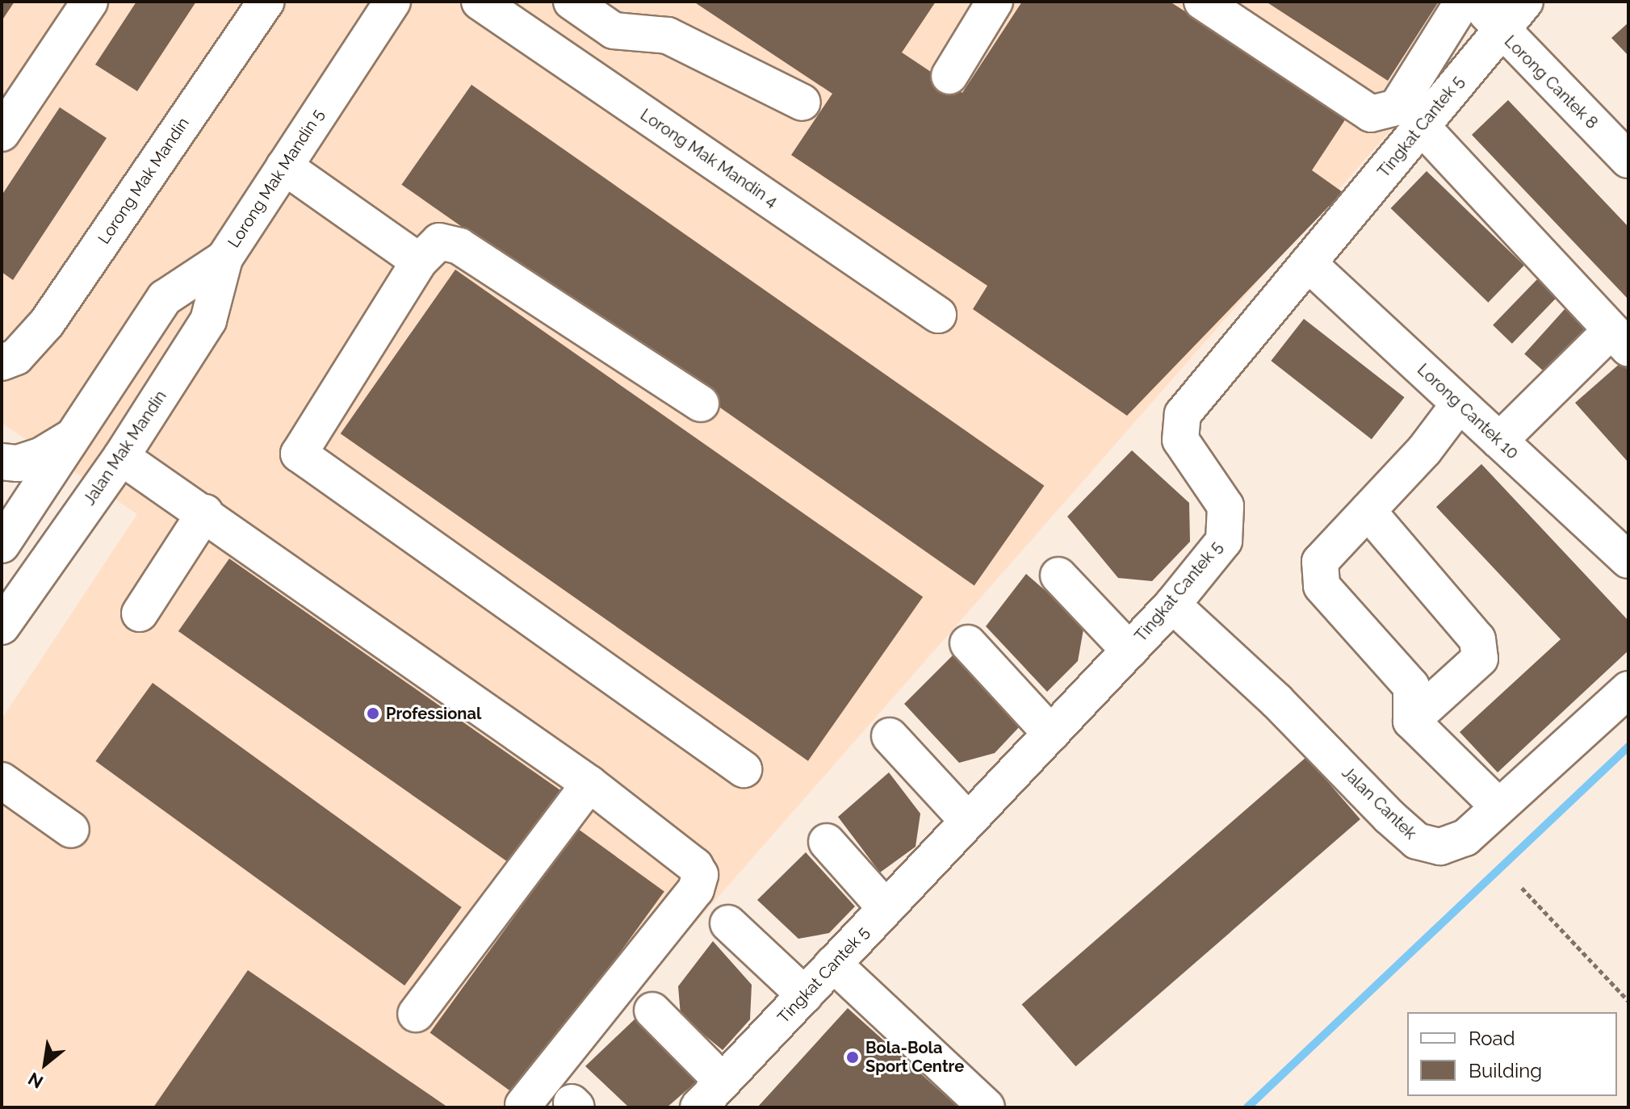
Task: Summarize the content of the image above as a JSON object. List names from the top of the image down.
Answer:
{
  "streets": {
    "street": [
      "Lorong Cantek 8",
      "Tingkat Cantek 5",
      "Lorong Mak Mandin 4",
      "Lorong Mak Mandin 5",
      "Lorong Mak Mandin",
      "Lorong Cantek 10",
      "Jalan Mak Mandin",
      "Jalan Cantek"
    ]
  },
  "crossings": [
    ["Lorong Cantek 8", "Tingkat Cantek 5"],
    ["Tingkat Cantek 5", "Lorong Cantek 10"],
    ["Tingkat Cantek 5", "Jalan Cantek"],
    ["Lorong Mak Mandin 5", "Jalan Mak Mandin"]
  ],
  "places": ["Professional", "Bola-Bola Sport Centre"],
  "legend": ["Road", "Building"],
  "north": "bottom left"
}
